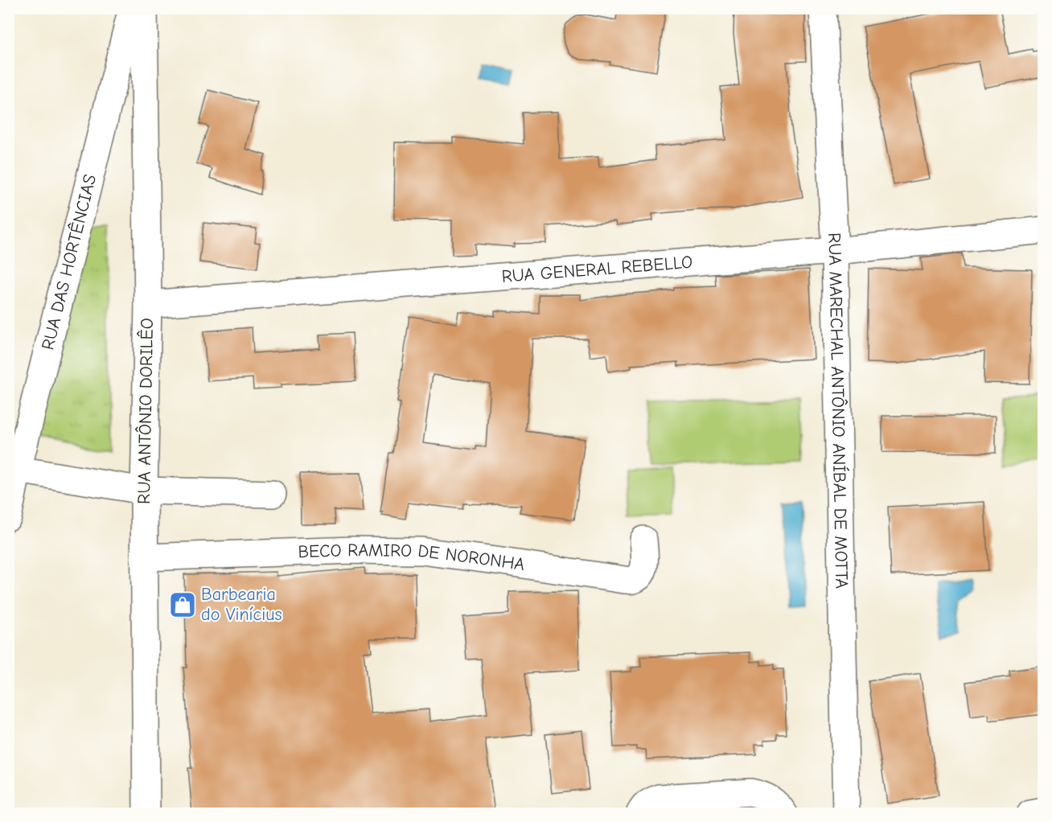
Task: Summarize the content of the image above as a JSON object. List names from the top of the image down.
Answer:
{
  "streets": {
    "street": [
      "RUA DAS HORTÊNCIAS",
      "RUA GENERAL REBELLO",
      "RUA ANTÔNIO DORILÊO",
      "RUA MARECHAL ANTÔNIO ANÍBAL DE MOTTA",
      "BECO RAMIRO DE NORONHA"
    ]
  },
  "crossings": [
    ["RUA GENERAL REBELLO", "RUA ANTÔNIO DORILÊO"],
    ["RUA GENERAL REBELLO", "RUA MARECHAL ANTÔNIO ANÍBAL DE MOTTA"],
    ["RUA ANTÔNIO DORILÊO", "BECO RAMIRO DE NORONHA"]
  ],
  "places": {
    "shop": ["Barbearia do Vinícius"]
  }
}
